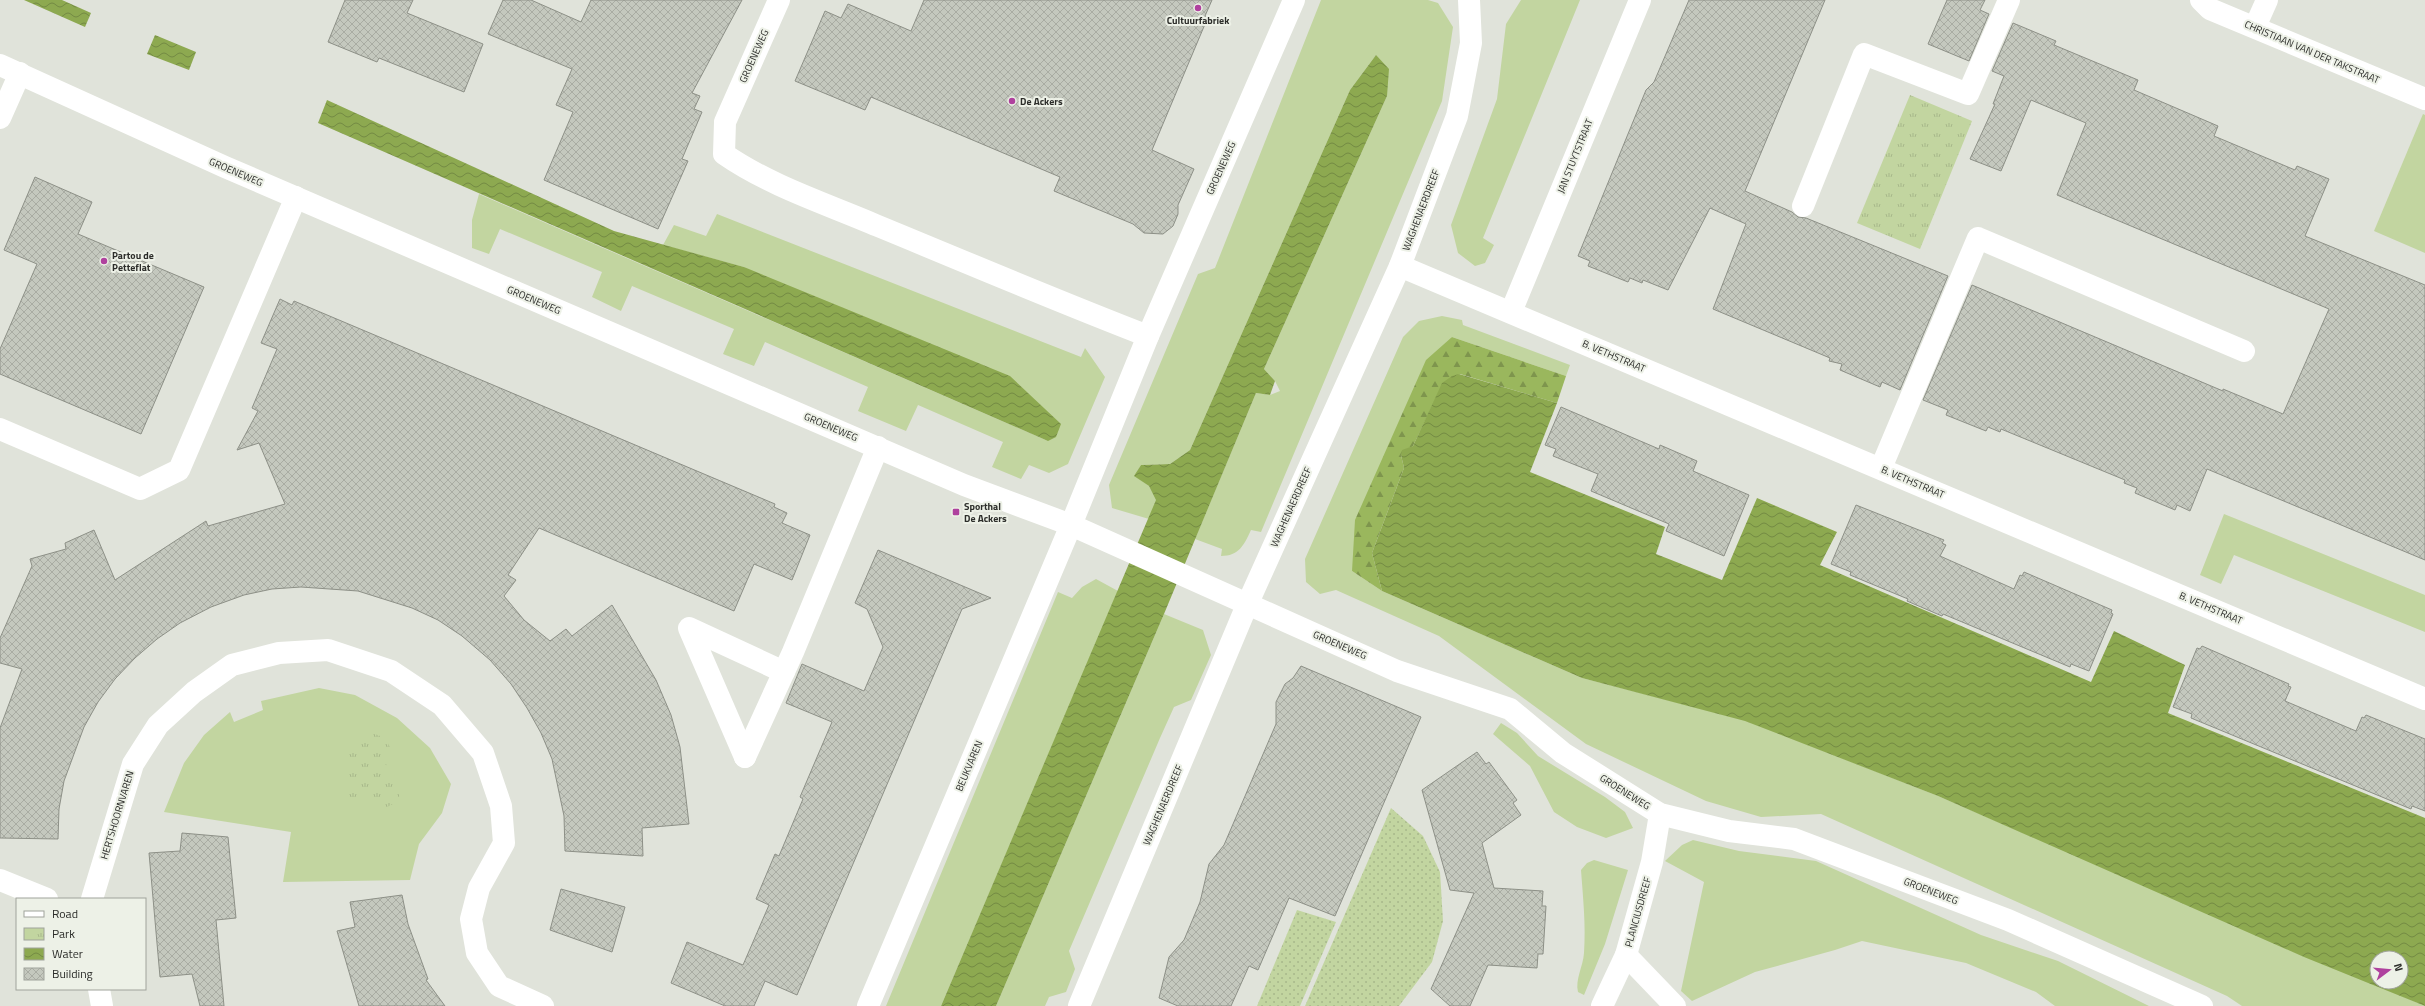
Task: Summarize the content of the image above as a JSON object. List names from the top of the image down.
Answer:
{
  "streets": {
    "street": [
      "CHRISTIAAN VAN DER TAKSTRAAT",
      "GROENEWEG",
      "JAN STUYTSTRAAT",
      "WAGHENAERDREEF",
      "B. VETHSTRAAT",
      "BEUKVAREN",
      "HERTSHOORNVAREN",
      "PLANCIUSDREEF"
    ]
  },
  "crossings": [
    ["GROENEWEG", "WAGHENAERDREEF"],
    ["GROENEWEG", "BEUKVAREN"],
    ["GROENEWEG", "PLANCIUSDREEF"],
    ["JAN STUYTSTRAAT", "B. VETHSTRAAT"],
    ["WAGHENAERDREEF", "B. VETHSTRAAT"]
  ],
  "places": {
    "other": ["Cultuurfabriek", "De Ackers", "Partou de Petteflat"],
    "transit": ["Sporthal De Ackers"]
  },
  "legend": [
    "Road",
    "Park",
    "Water",
    "Building"
  ],
  "north": "right"
}
